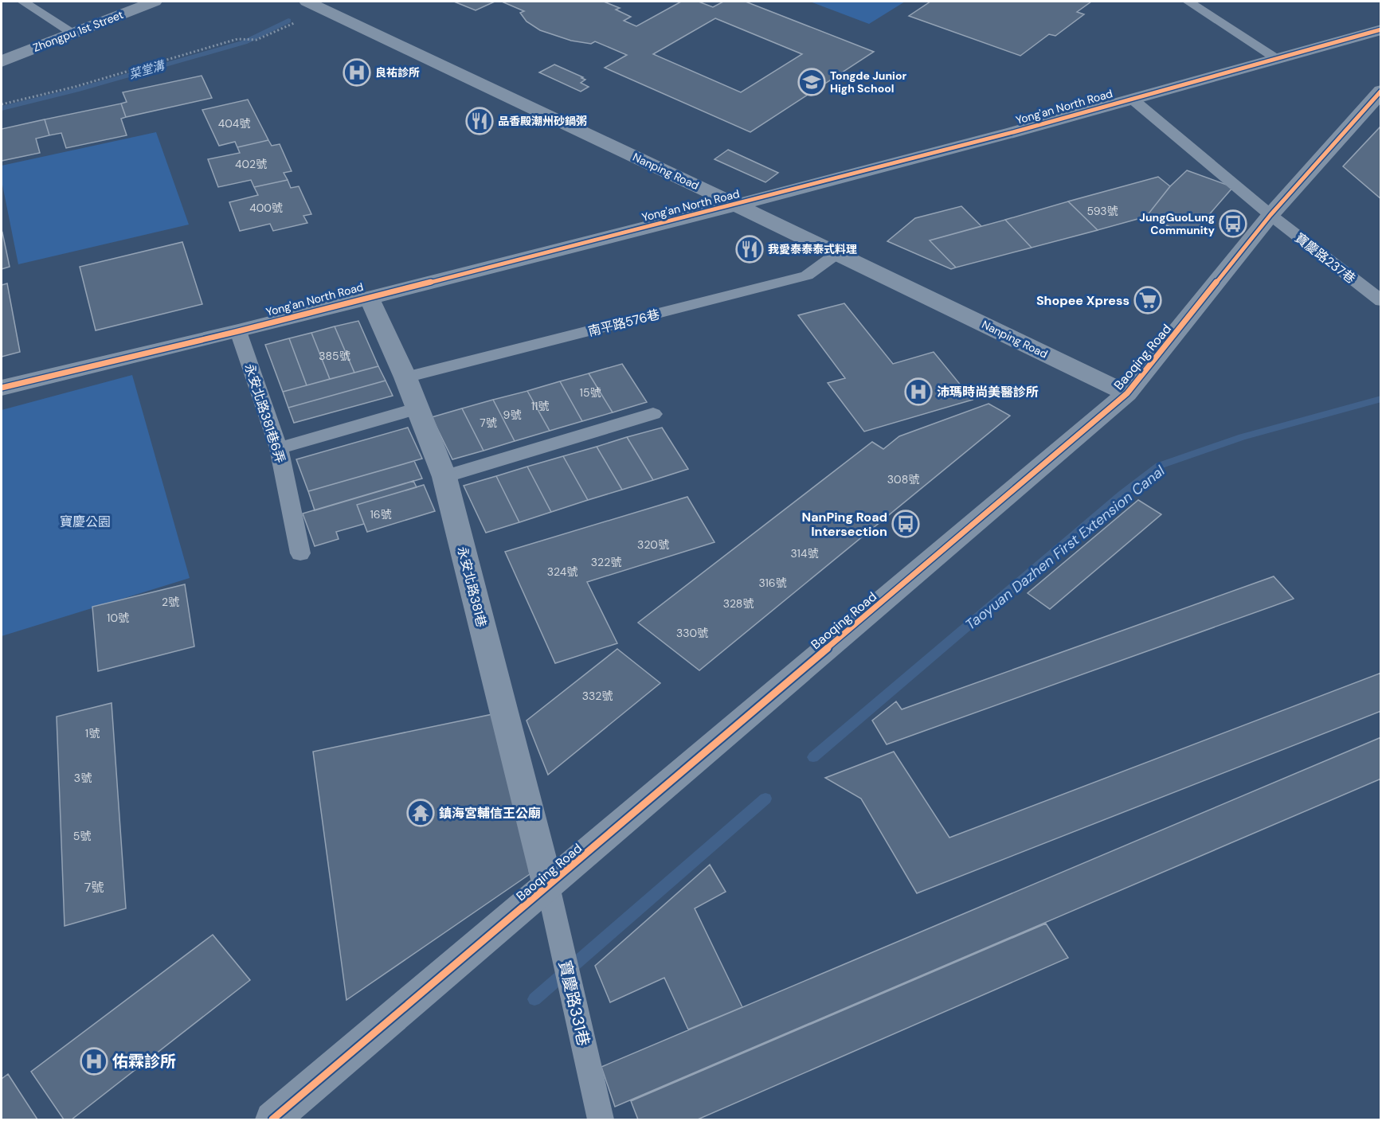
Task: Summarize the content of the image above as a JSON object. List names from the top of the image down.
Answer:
{
  "streets": {
    "street": [
      "Zhongpu 1st Street",
      "Yong'an North Road",
      "Nanping Road",
      "Baoqing Road",
      "永安北路381巷"
    ],
    "lane": [
      "寶慶路237巷",
      "南平路576巷",
      "永安北路381巷6弄",
      "寶慶路331巷"
    ]
  },
  "crossings": [
    ["Yong'an North Road", "Nanping Road"],
    ["Yong'an North Road", "寶慶路237巷"],
    ["Yong'an North Road", "永安北路381巷6弄"],
    ["Yong'an North Road", "永安北路381巷"],
    ["Nanping Road", "南平路576巷"],
    ["Nanping Road", "Baoqing Road"],
    ["寶慶路237巷", "Baoqing Road"],
    ["南平路576巷", "永安北路381巷"],
    ["Baoqing Road", "永安北路381巷"],
    ["Baoqing Road", "寶慶路331巷"],
    ["永安北路381巷", "寶慶路331巷"]
  ],
  "water": ["菜堂溝", "Taoyuan Dazhen First Extension Canal"],
  "parks": ["寶慶公園"],
  "places": {
    "hospital": ["良祐診所", "沛瑪時尚美醫診所", "佑霖診所"],
    "school or university": ["Tongde Junior High School"],
    "restaurant": ["品香殿潮州砂鍋粥", "我愛泰泰泰式料理"],
    "bus stop": ["JungGuoLung Community", "NanPing Road Intersection"],
    "supermarket": ["Shopee Xpress"],
    "temple": ["鎮海宮輔信王公廟"]
  },
  "house_numbers": [
    "404號",
    "402號",
    "400號",
    "593號",
    "385號",
    "15號",
    "11號",
    "9號",
    "7號",
    "308號",
    "16號",
    "320號",
    "314號",
    "322號",
    "324號",
    "316號",
    "2號",
    "328號",
    "10號",
    "330號",
    "332號",
    "1號",
    "3號",
    "5號",
    "7號"
  ]
}
